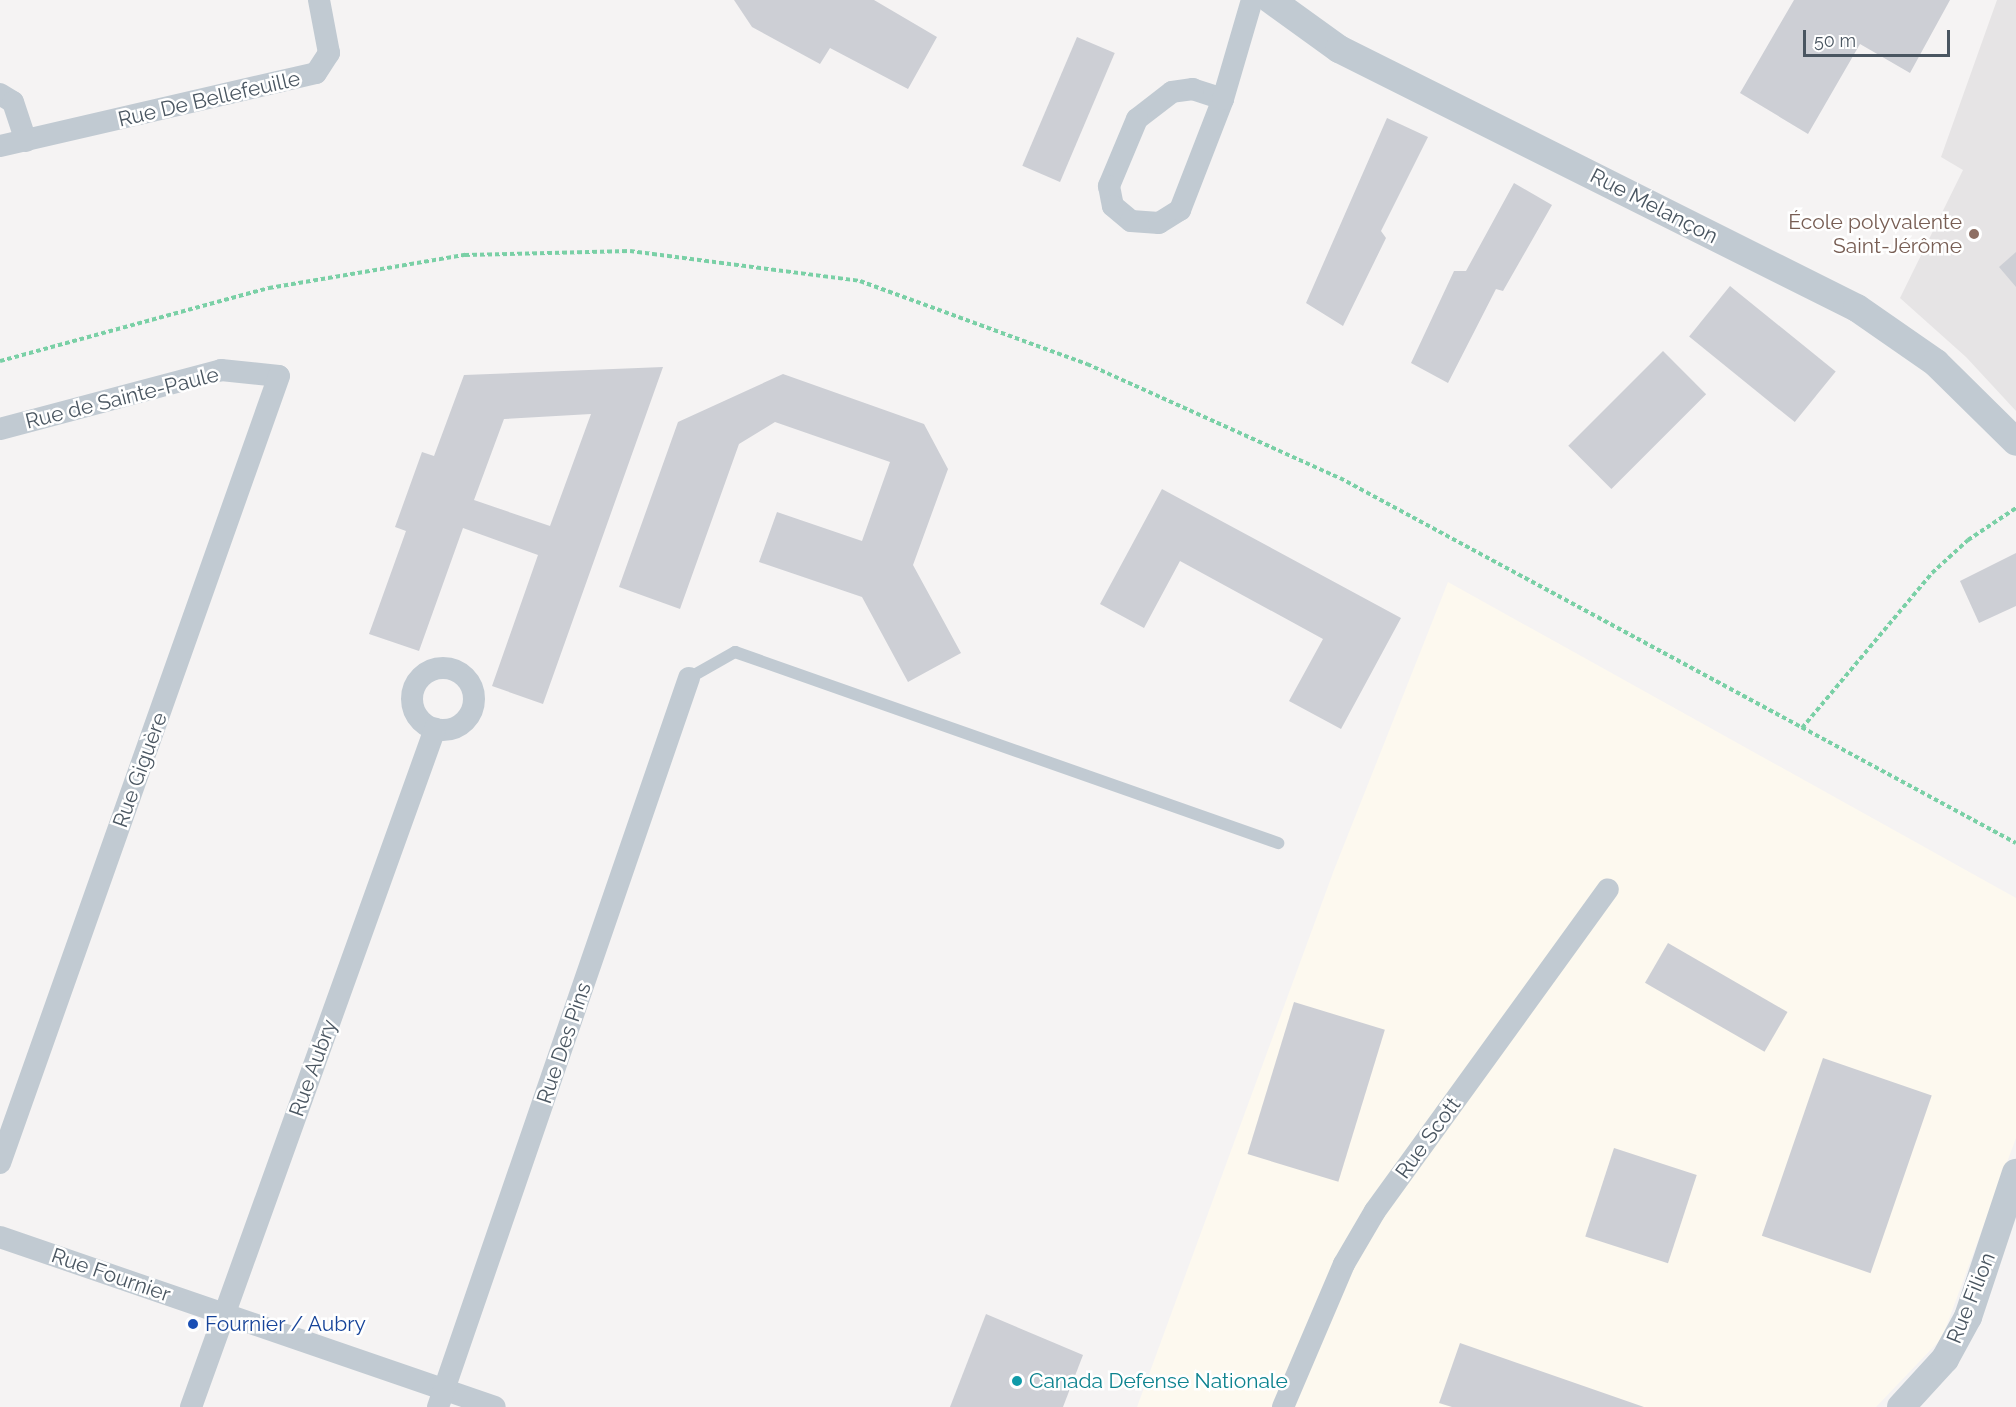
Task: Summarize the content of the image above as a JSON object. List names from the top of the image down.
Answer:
{
  "streets": {
    "street": [
      "Rue De Bellefeuille",
      "Rue Melançon",
      "Rue de Sainte-Paule",
      "Rue Giguère",
      "Rue Des Pins",
      "Rue Aubry",
      "Rue Scott",
      "Rue Fournier",
      "Rue Filion"
    ]
  },
  "crossings": [
    ["Rue de Sainte-Paule", "Rue Giguère"],
    ["Rue Des Pins", "Rue Fournier"],
    ["Rue Aubry", "Rue Fournier"]
  ],
  "places": ["École polyvalente Saint-Jérôme", "Fournier / Aubry", "Canada Defense Nationale"],
  "scale_bar": "50 m"
}
